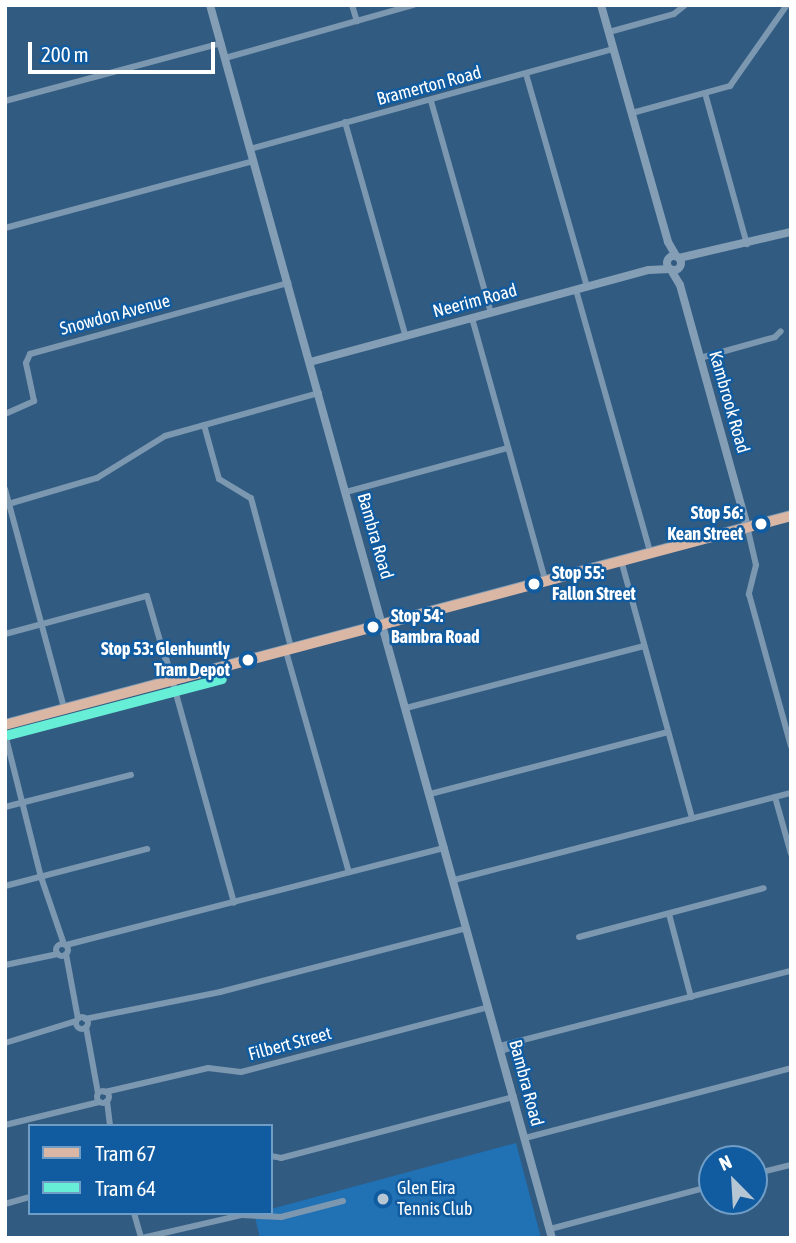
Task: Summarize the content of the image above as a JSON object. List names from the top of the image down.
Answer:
{
  "streets": {
    "street": [
      "Bramerton Road",
      "Neerim Road",
      "Snowdon Avenue",
      "Kambrook Road",
      "Bambra Road",
      "Filbert Street"
    ]
  },
  "crossings": [
    ["Bramerton Road", "Bambra Road"],
    ["Neerim Road", "Kambrook Road"],
    ["Neerim Road", "Bambra Road"],
    ["Snowdon Avenue", "Bambra Road"],
    ["Bambra Road", "Filbert Street"]
  ],
  "places": [
    "Stop 56: Kean Street",
    "Stop 55: Fallon Street",
    "Stop 54: Bambra Road",
    "Stop 53: Glenhuntly Tram Depot",
    "Glen Eira Tennis Club"
  ],
  "lines": ["tram line 67", "tram line 64"],
  "legend": ["Tram 67", "Tram 64"],
  "scale_bar": "200 m",
  "north": "top left"
}
